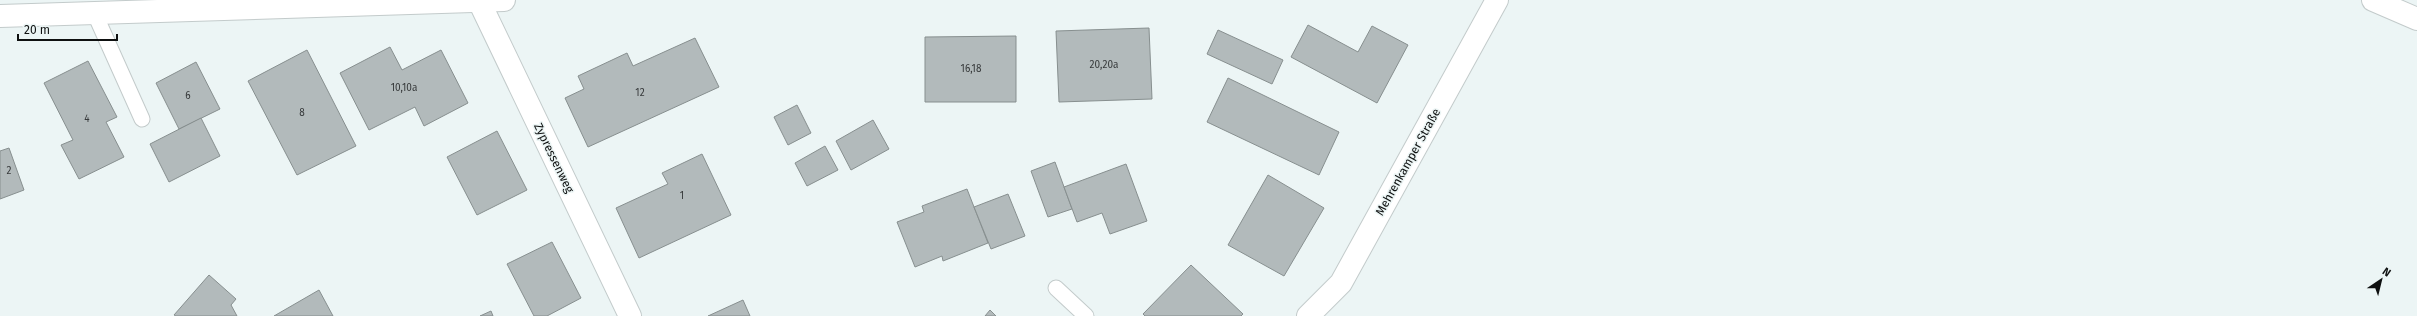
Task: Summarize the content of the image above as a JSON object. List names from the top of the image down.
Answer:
{
  "streets": {
    "street": ["Zypressenweg", "Mehrenkamper Straße"]
  },
  "house_numbers": [
    "20,20a",
    "16,18",
    "10,10a",
    "12",
    "6",
    "8",
    "4",
    "2",
    "1"
  ],
  "scale_bar": "20 m",
  "north": "top right"
}
